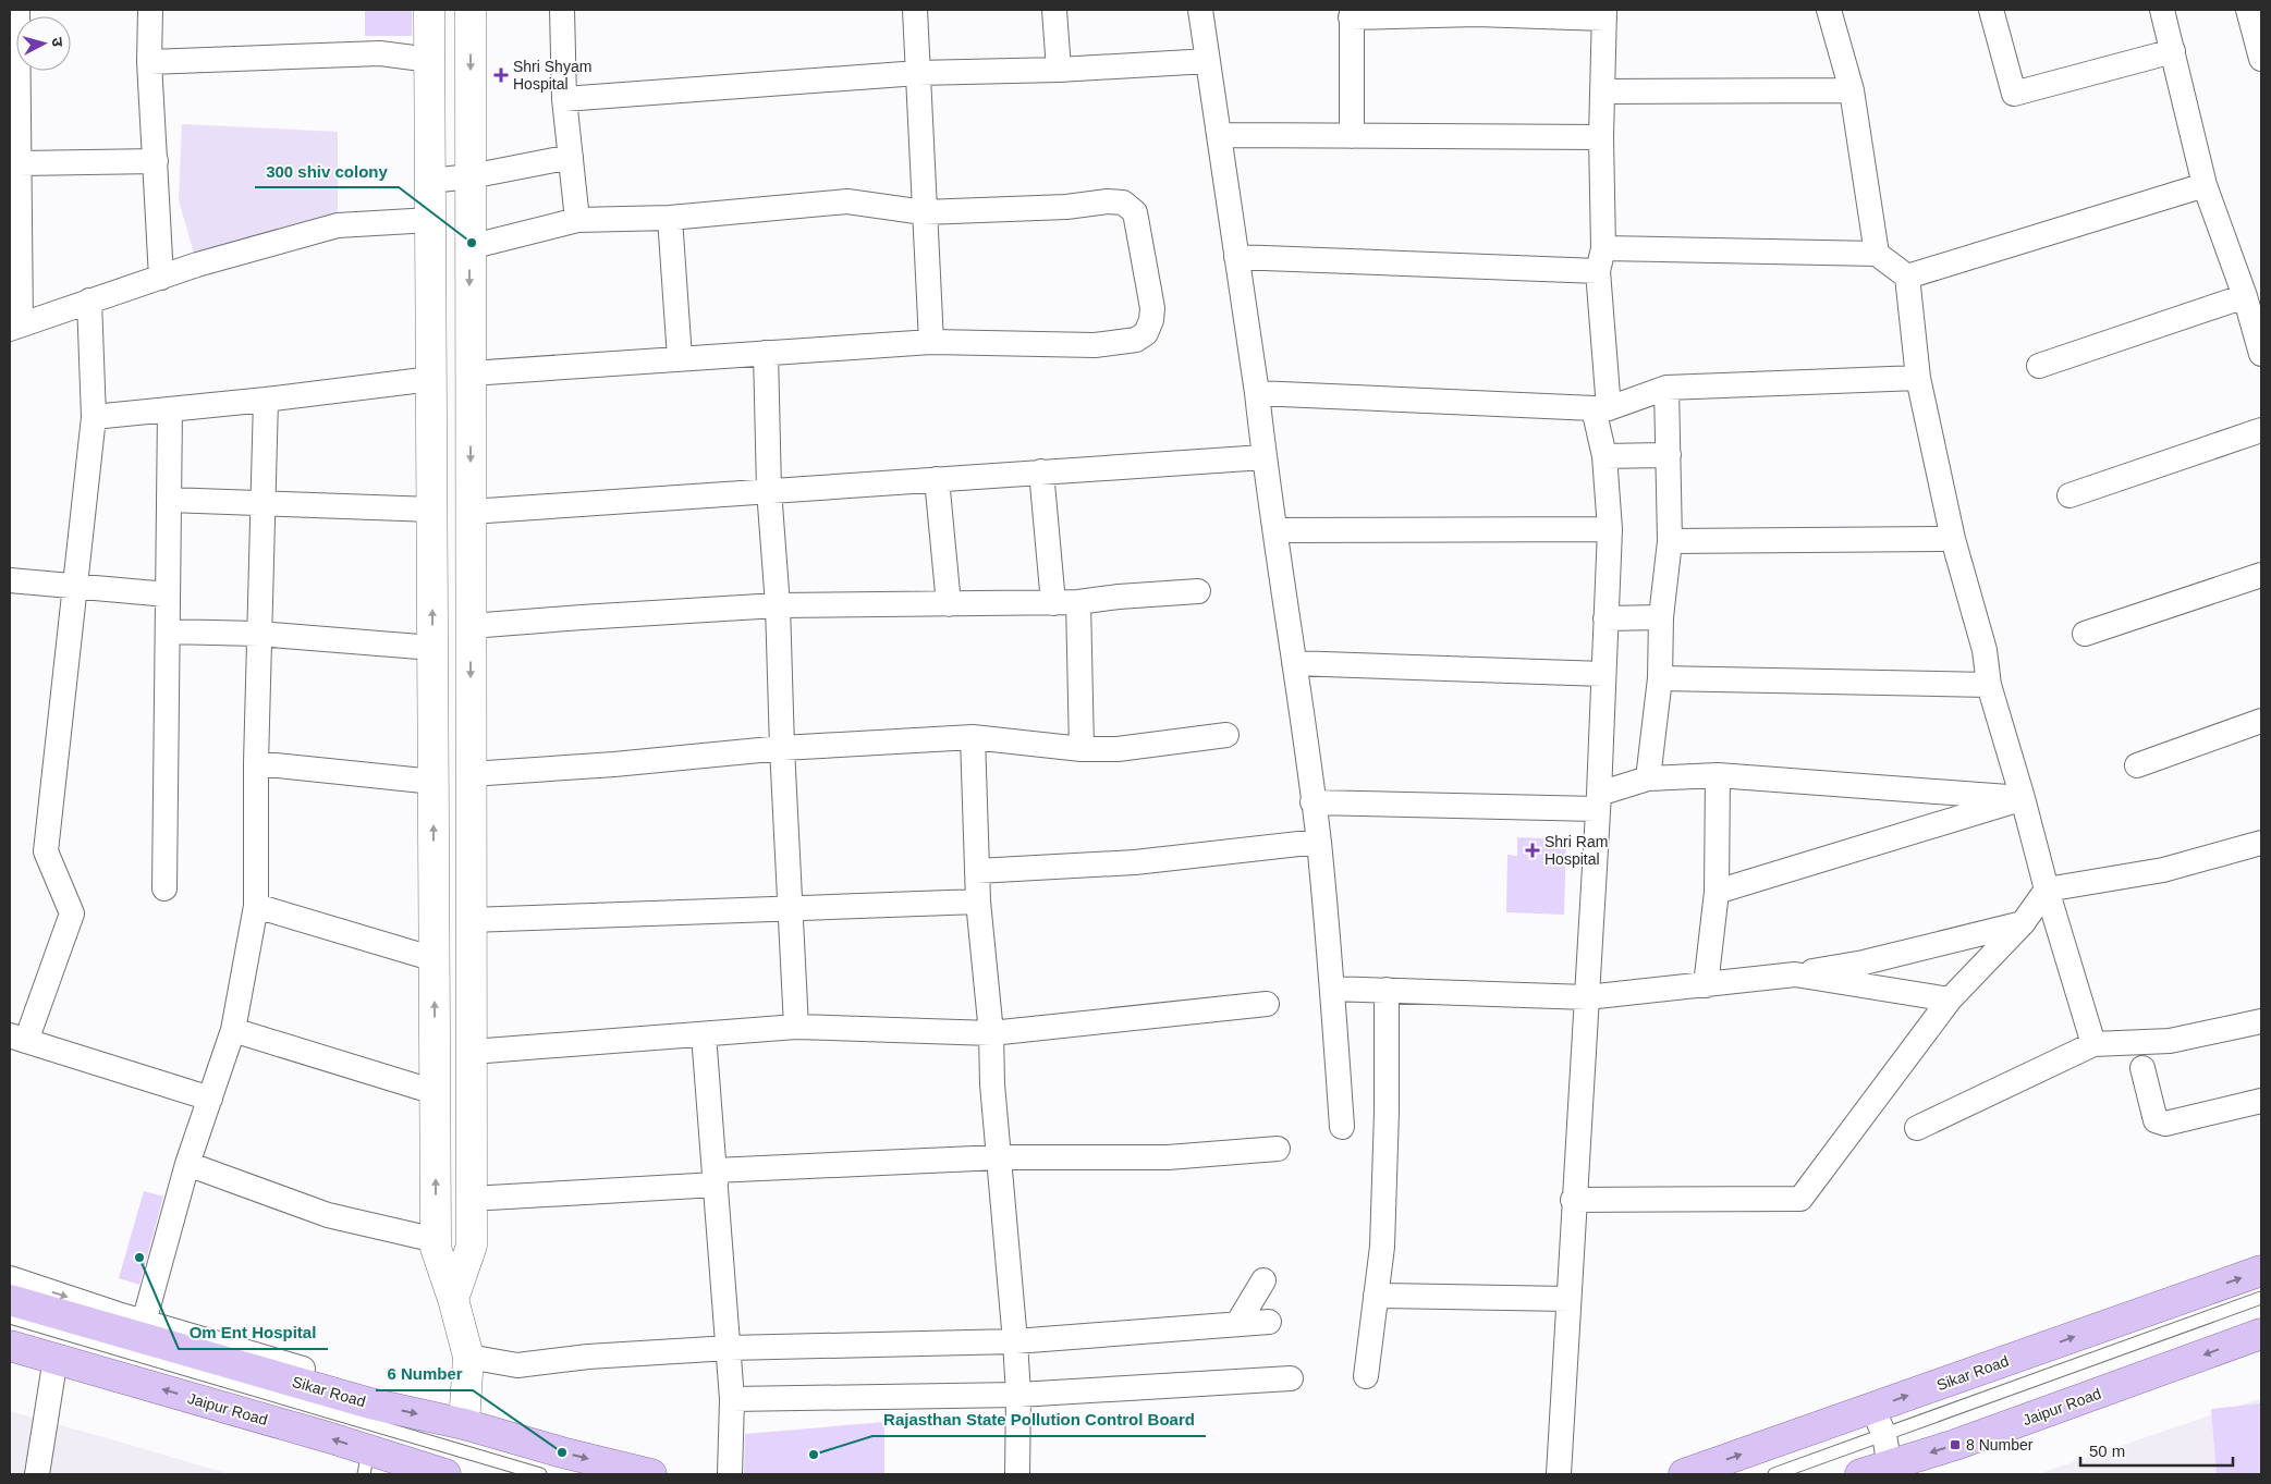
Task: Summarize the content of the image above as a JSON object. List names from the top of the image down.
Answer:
{
  "streets": {
    "main road": ["Sikar Road", "Jaipur Road"]
  },
  "one_way": ["Sikar Road", "Jaipur Road"],
  "places": {
    "health": ["Shri Shyam Hospital", "Shri Ram Hospital"],
    "other": [
      "300 shiv colony",
      "Om Ent Hospital",
      "6 Number",
      "Rajasthan State Pollution Control Board"
    ],
    "transit": ["8 Number"]
  },
  "scale_bar": "50 m",
  "north": "right"
}
